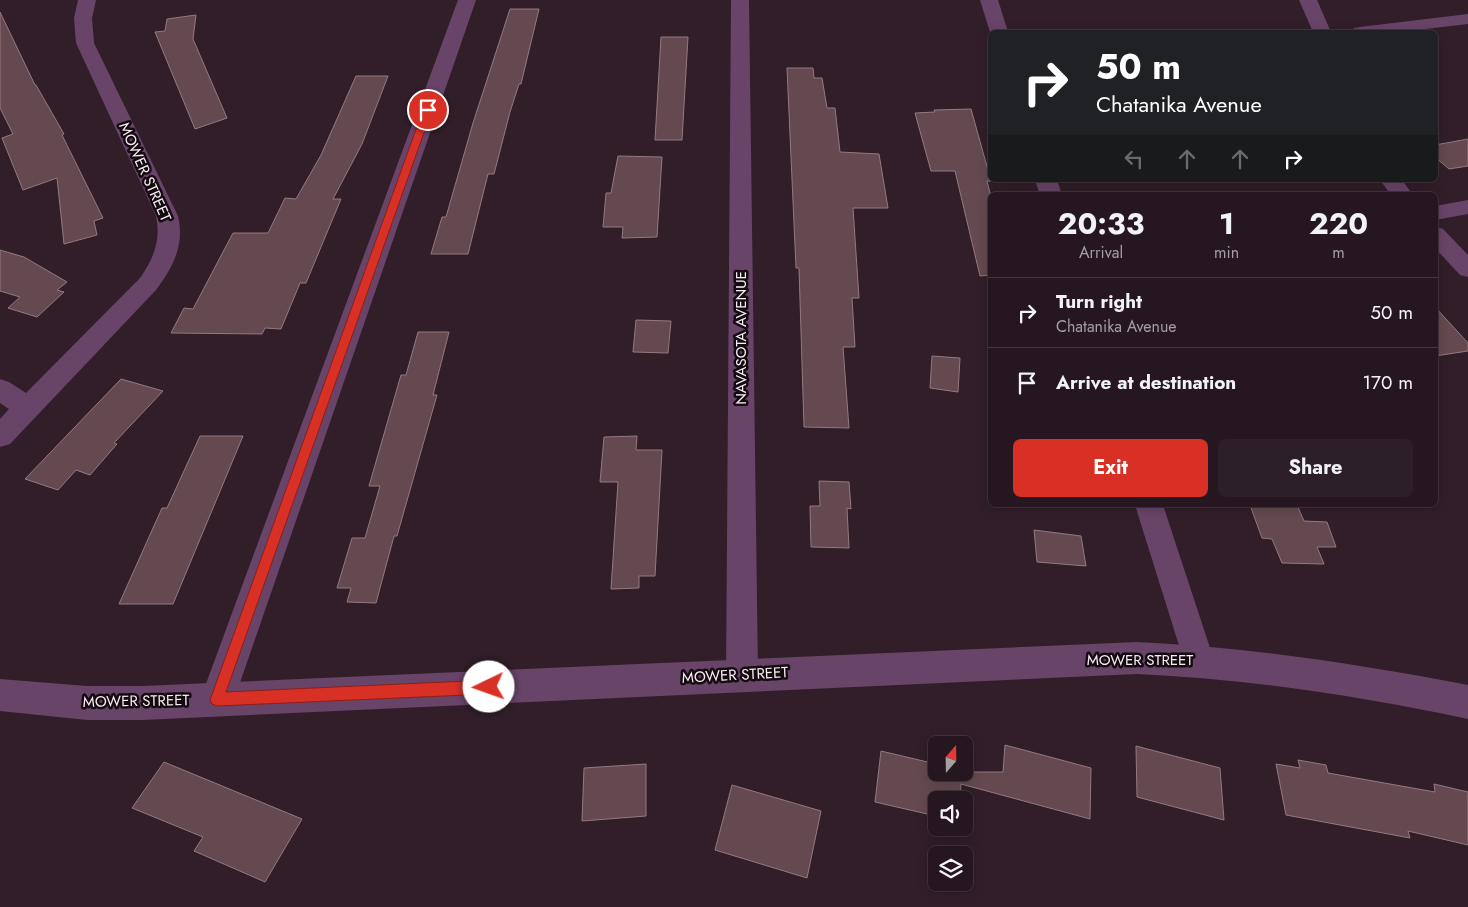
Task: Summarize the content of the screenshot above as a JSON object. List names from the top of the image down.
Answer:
{
  "streets": {
    "street": ["MOWER STREET", "NAVASOTA AVENUE"]
  },
  "crossings": [
    ["MOWER STREET", "NAVASOTA AVENUE"]
  ],
  "north": "top",
  "page": {
    "turn": ["50 m", "Chatanika Avenue"],
    "eta": [
      "20:33",
      "Arrival",
      "1",
      "min",
      "220",
      "m"
    ],
    "list": [
      {
        "name": "Turn right",
        "note": "Chatanika Avenue",
        "value": "50 m"
      },
      {
        "name": "Arrive at destination",
        "value": "170 m"
      }
    ],
    "buttons": ["Exit", "Share"]
  }
}
